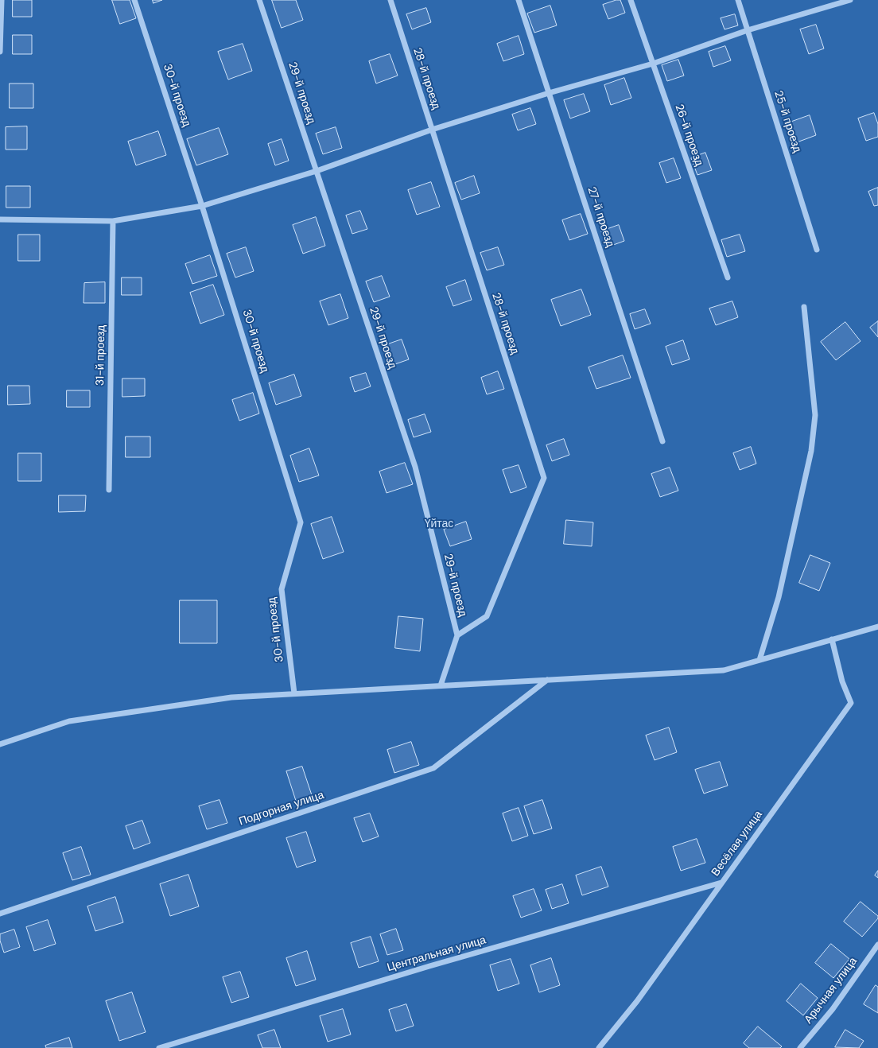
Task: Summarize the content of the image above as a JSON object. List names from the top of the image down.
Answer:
{
  "streets": {
    "street": [
      "28-й проезд",
      "29-й проезд",
      "30-й проезд",
      "25-й проезд",
      "26-й проезд",
      "27-й проезд",
      "31-й проезд",
      "Подгорная улица",
      "Весёлая улица",
      "Центральная улица",
      "Арычная улица"
    ]
  },
  "crossings": [
    ["28-й проезд", "29-й проезд"],
    ["Весёлая улица", "Центральная улица"]
  ],
  "parks": ["Үйтас"]
}
